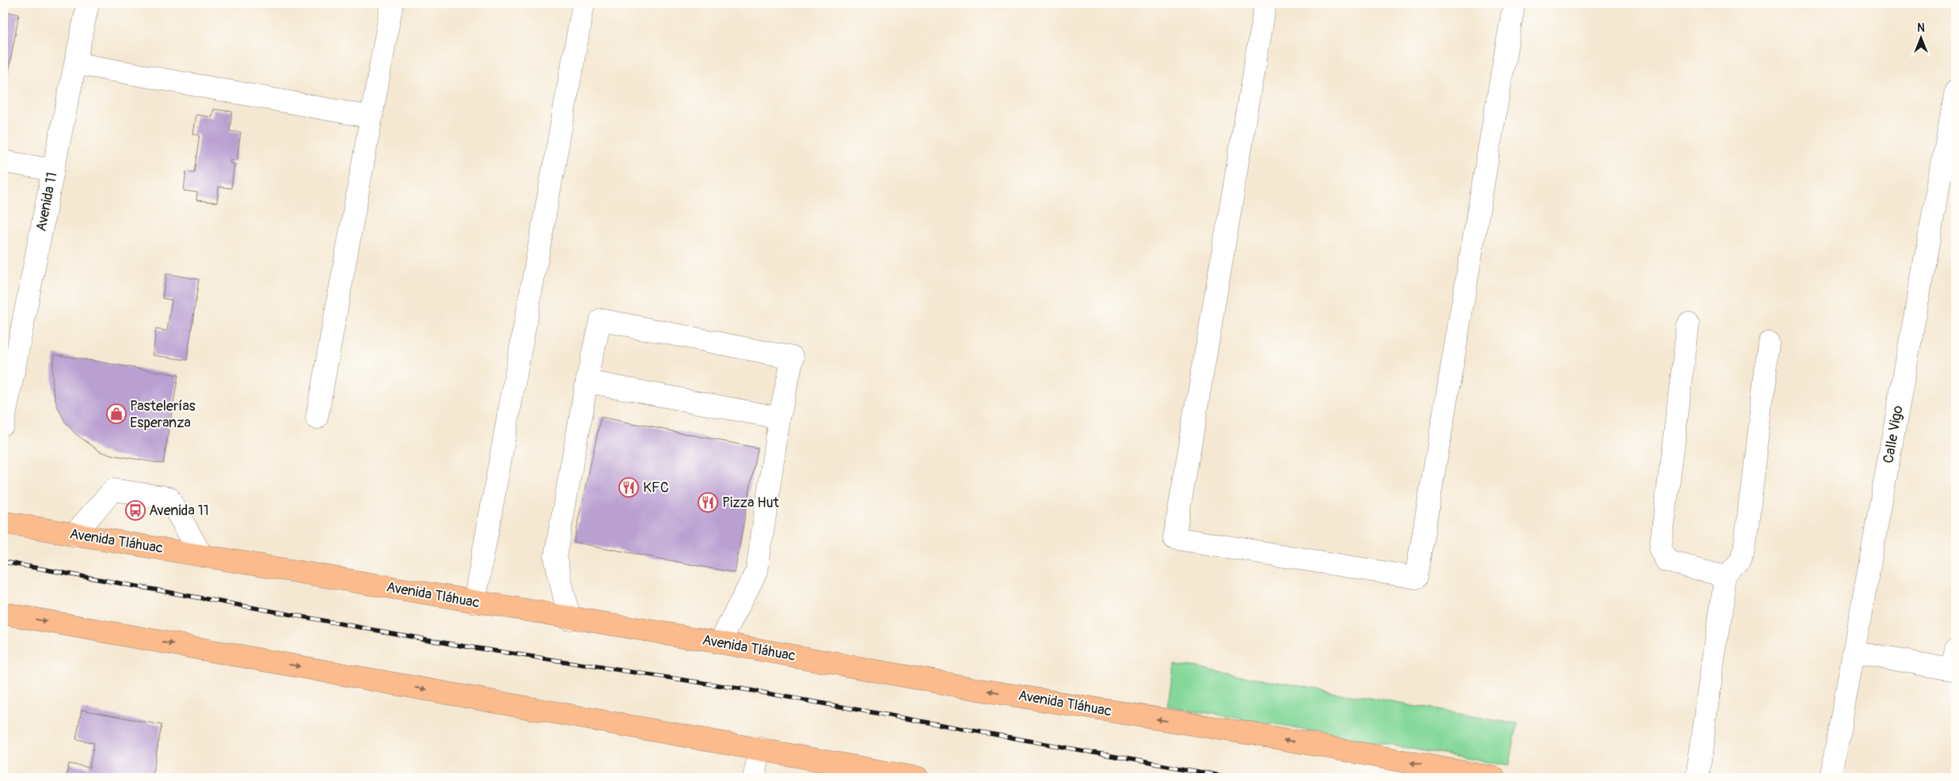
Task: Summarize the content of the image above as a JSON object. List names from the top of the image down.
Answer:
{
  "streets": {
    "main road": ["Avenida Tláhuac"],
    "street": ["Avenida 11", "Calle Vigo"]
  },
  "one_way": ["Avenida Tláhuac"],
  "places": {
    "shop": ["Pastelerías Esperanza"],
    "restaurant": ["KFC", "Pizza Hut"],
    "bus stop": ["Avenida 11"]
  },
  "north": "top"
}
